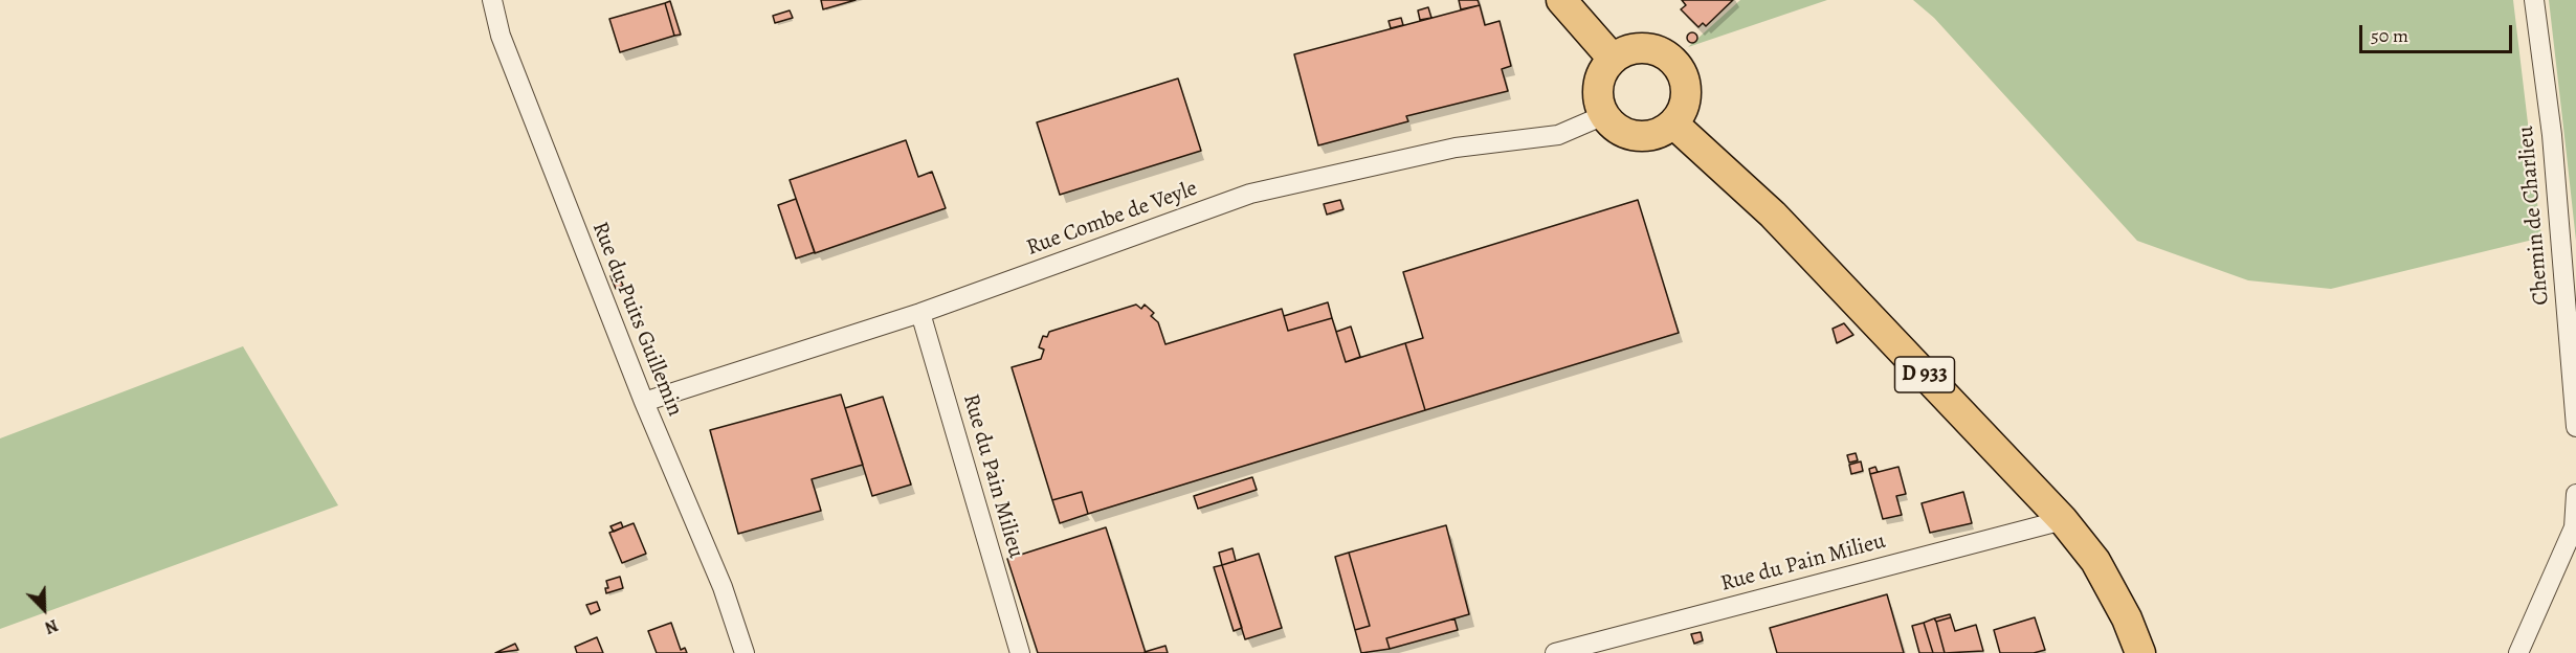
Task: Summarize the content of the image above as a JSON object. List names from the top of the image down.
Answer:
{
  "streets": {
    "main road": ["D 933"],
    "street": [
      "Chemin de Charlieu",
      "Rue Combe de Veyle",
      "Rue du Puits Guillemin",
      "Rue du Pain Milieu"
    ]
  },
  "crossings": [
    ["Rue Combe de Veyle", "Rue du Puits Guillemin"],
    ["Rue Combe de Veyle", "D 933"],
    ["Rue Combe de Veyle", "Rue du Pain Milieu"],
    ["D 933", "Rue du Pain Milieu"]
  ],
  "scale_bar": "50 m",
  "north": "bottom right"
}
